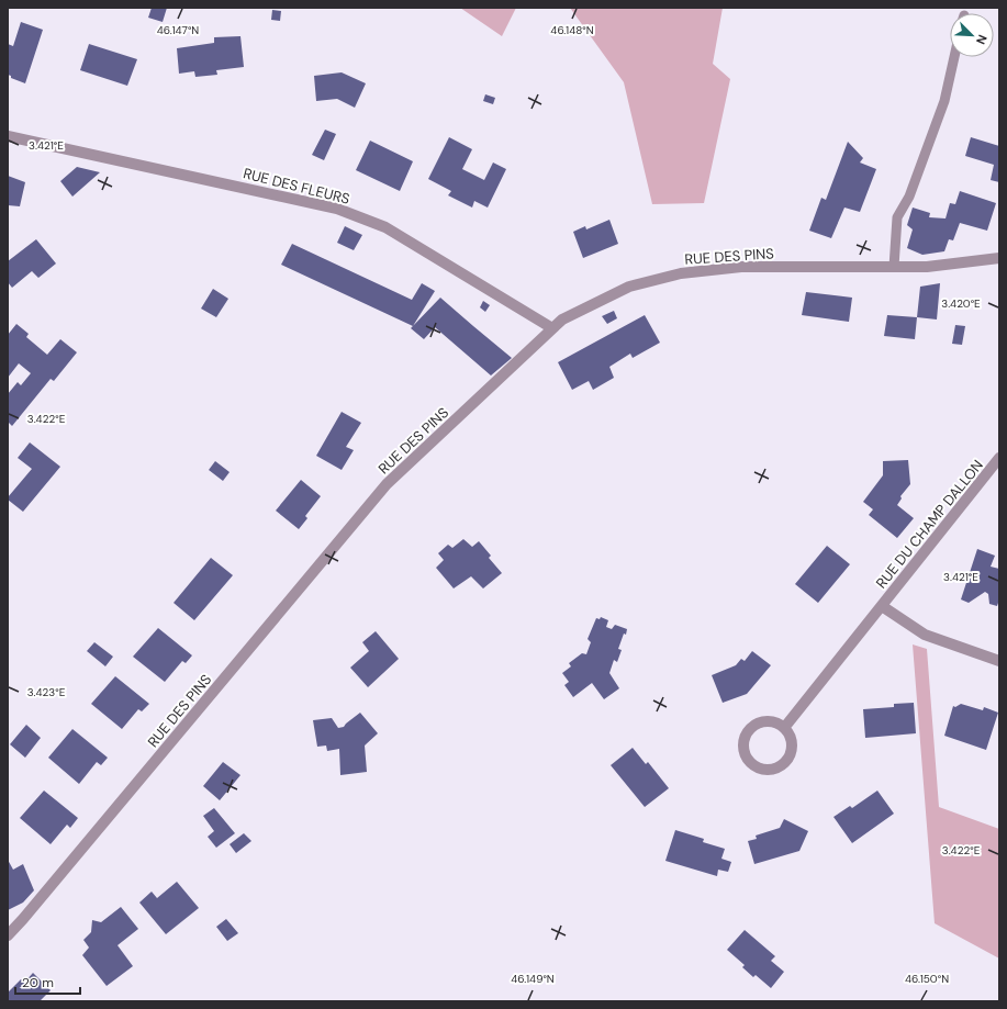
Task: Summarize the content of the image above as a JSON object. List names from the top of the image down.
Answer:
{
  "streets": {
    "street": ["RUE DES FLEURS", "RUE DES PINS", "RUE DU CHAMP DALLON"]
  },
  "crossings": [
    ["RUE DES FLEURS", "RUE DES PINS"]
  ],
  "scale_bar": "20 m",
  "north": "bottom right",
  "coordinates": [
    "46.147°N",
    "46.148°N",
    "3.421°E",
    "3.420°E",
    "3.422°E",
    "3.423°E",
    "46.149°N",
    "46.150°N"
  ]
}
